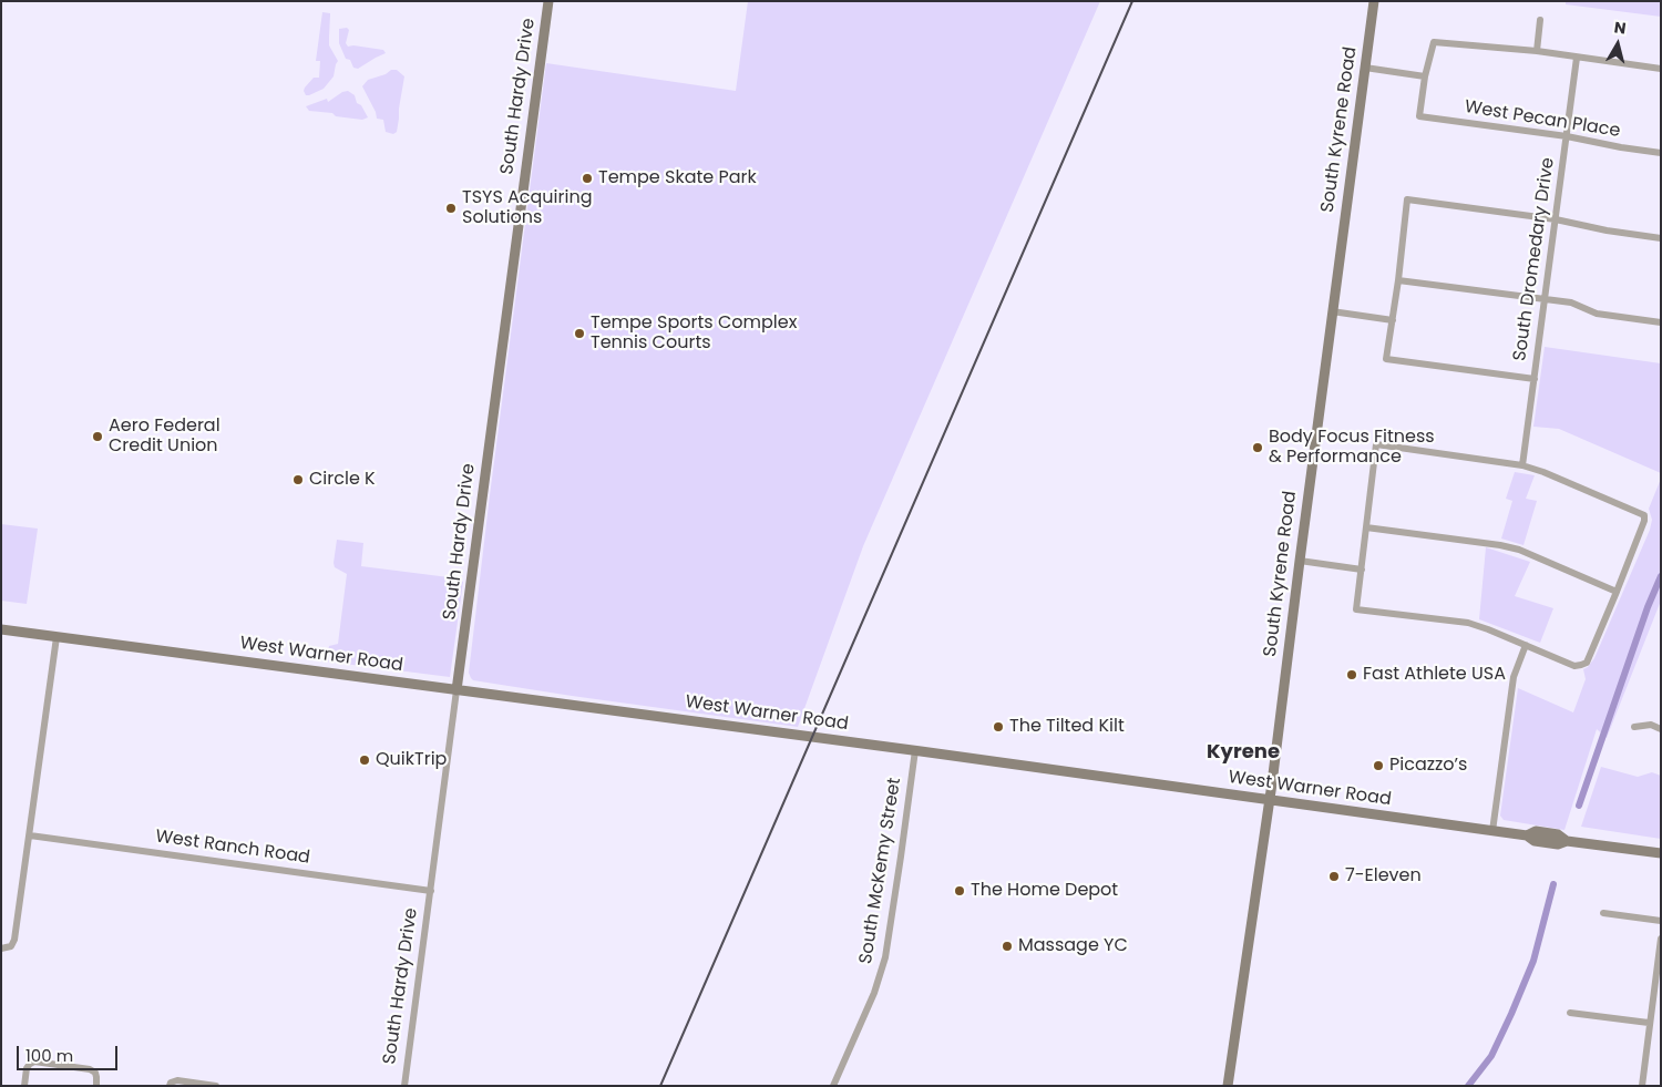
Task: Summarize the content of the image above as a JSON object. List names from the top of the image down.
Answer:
{
  "streets": {
    "main road": ["South Hardy Drive", "South Kyrene Road", "West Warner Road"],
    "street": [
      "West Pecan Place",
      "South Dromedary Drive",
      "West Ranch Road",
      "South McKemy Street"
    ]
  },
  "crossings": [
    ["South Hardy Drive", "West Warner Road"],
    ["South Hardy Drive", "West Ranch Road"],
    ["West Pecan Place", "South Dromedary Drive"],
    ["South Kyrene Road", "West Warner Road"],
    ["West Warner Road", "South McKemy Street"]
  ],
  "districts": ["Kyrene"],
  "places": [
    "Tempe Skate Park",
    "TSYS Acquiring Solutions",
    "Tempe Sports Complex Tennis Courts",
    "Aero Federal Credit Union",
    "Body Focus Fitness & Performance",
    "Circle K",
    "Fast Athlete USA",
    "The Tilted Kilt",
    "QuikTrip",
    "Picazzo’s",
    "7-Eleven",
    "The Home Depot",
    "Massage YC"
  ],
  "scale_bar": "100 m",
  "north": "top"
}
